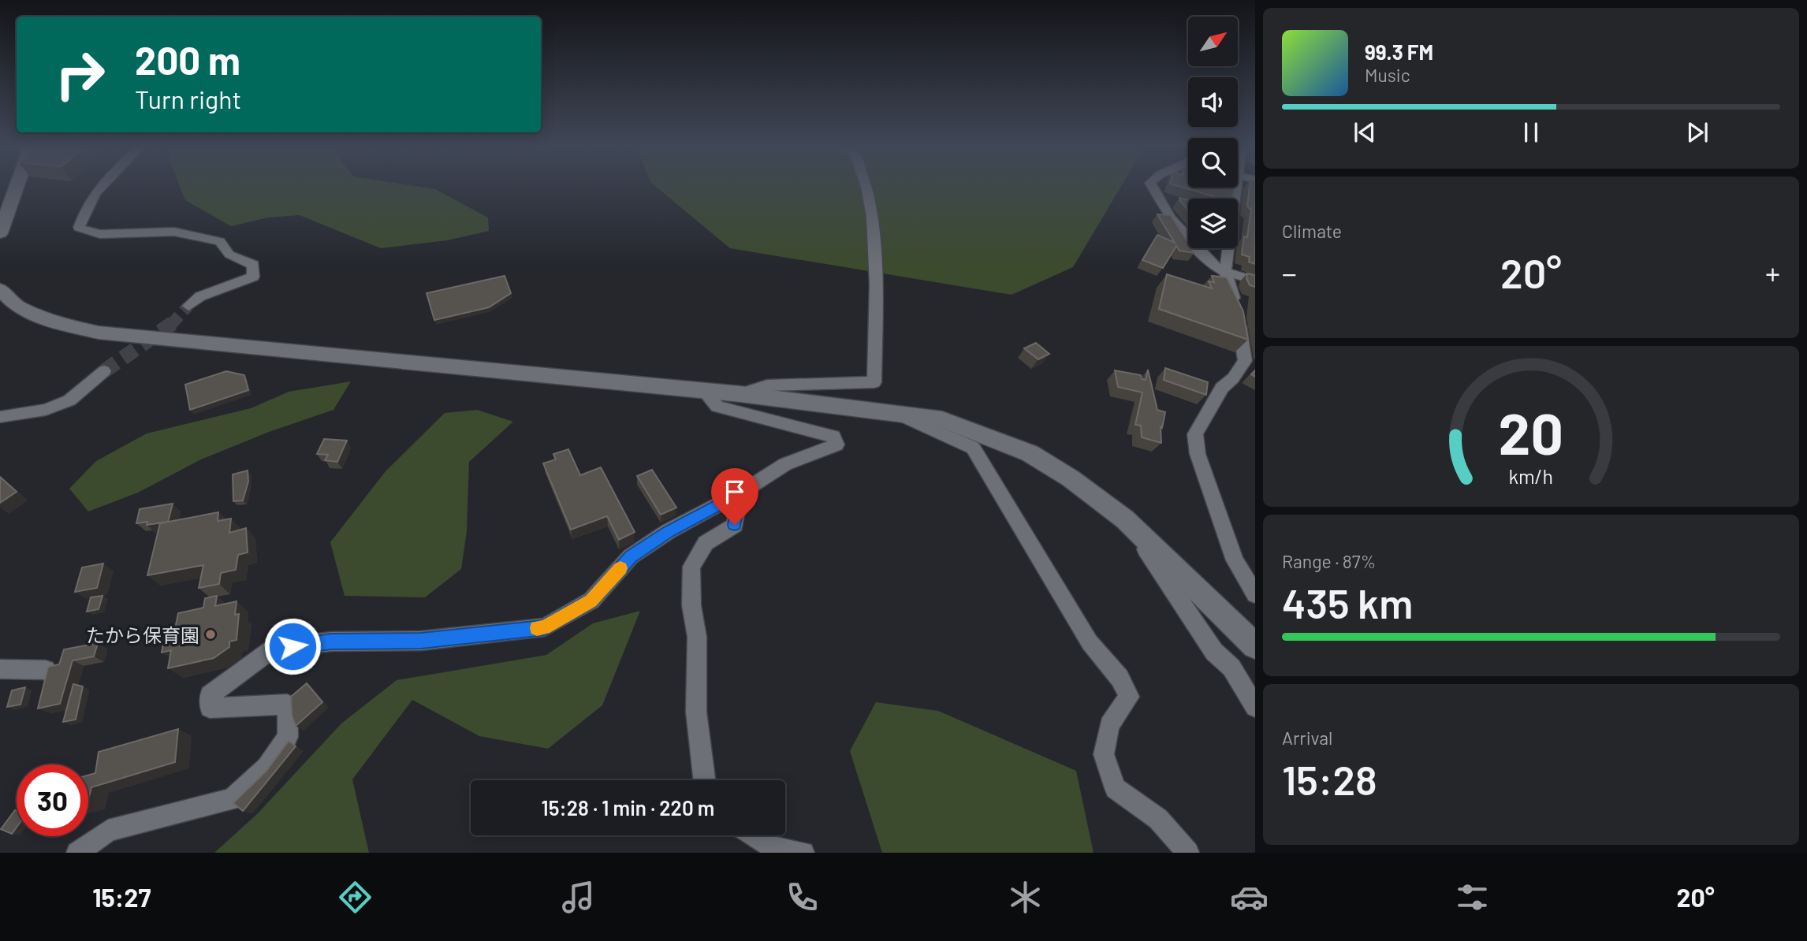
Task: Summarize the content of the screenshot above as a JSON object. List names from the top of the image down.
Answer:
{
  "places": ["たから保育園"],
  "north": "top right",
  "page": {
    "turn": ["200 m", "Turn right"],
    "song": ["99.3 FM", "Music"],
    "tile": [
      "Climate",
      ["Range · 87%", "435 km"],
      ["Arrival", "15:28"]
    ],
    "heat": ["−", "20°", "+"],
    "limit": "30",
    "trip": "15:28 · 1 min · 220 m",
    "tabs": ["15:27", "20°"],
    "gauge": ["20", "km/h"]
  }
}
